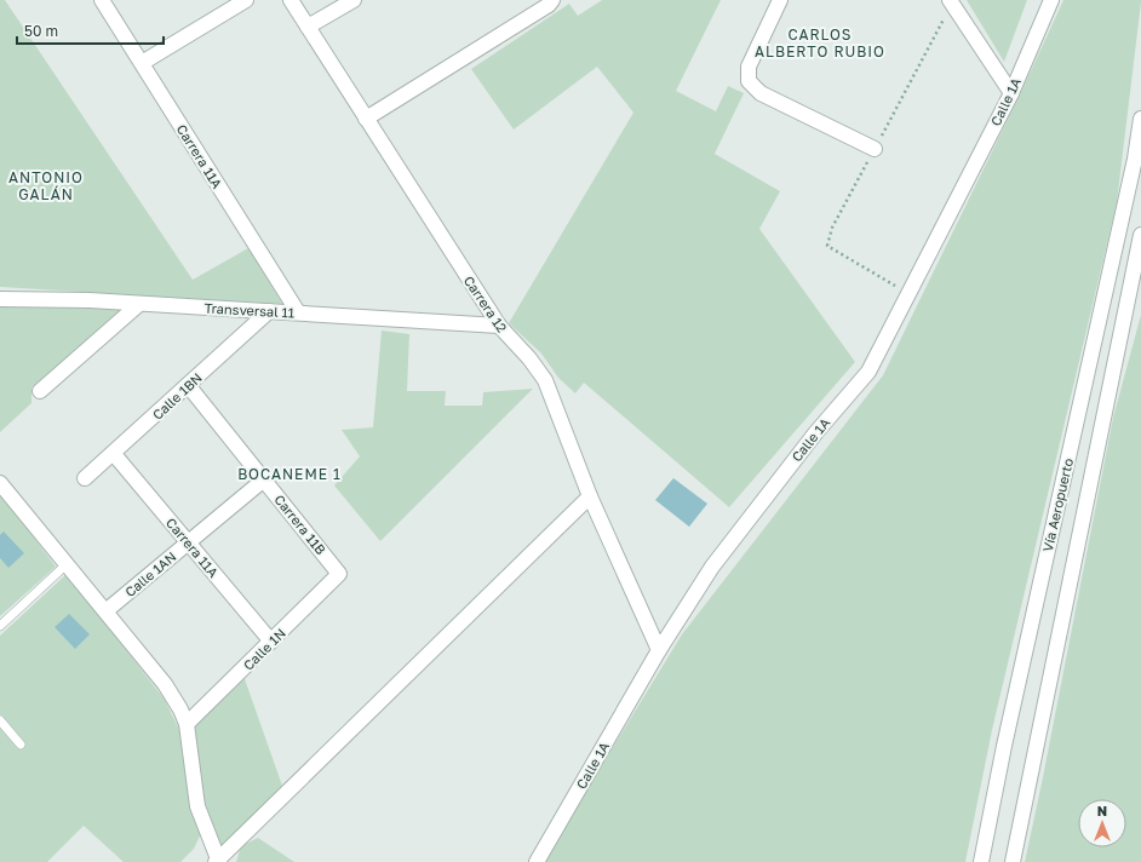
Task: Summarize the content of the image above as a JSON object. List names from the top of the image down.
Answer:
{
  "streets": {
    "street": [
      "Calle 1A",
      "Carrera 11A",
      "Carrera 12",
      "Transversal 11",
      "Calle 1BN",
      "Vía Aeropuerto",
      "Carrera 11B",
      "Calle 1AN",
      "Calle 1N"
    ]
  },
  "crossings": [
    ["Calle 1A", "Carrera 12"],
    ["Carrera 11A", "Transversal 11"],
    ["Carrera 11A", "Calle 1BN"],
    ["Carrera 11A", "Calle 1AN"],
    ["Carrera 11A", "Calle 1N"],
    ["Carrera 12", "Transversal 11"],
    ["Transversal 11", "Calle 1BN"],
    ["Calle 1BN", "Carrera 11B"],
    ["Carrera 11B", "Calle 1AN"],
    ["Carrera 11B", "Calle 1N"]
  ],
  "districts": ["CARLOS ALBERTO RUBIO", "ANTONIO GALÁN", "BOCANEME 1"],
  "scale_bar": "50 m",
  "north": "top"
}
